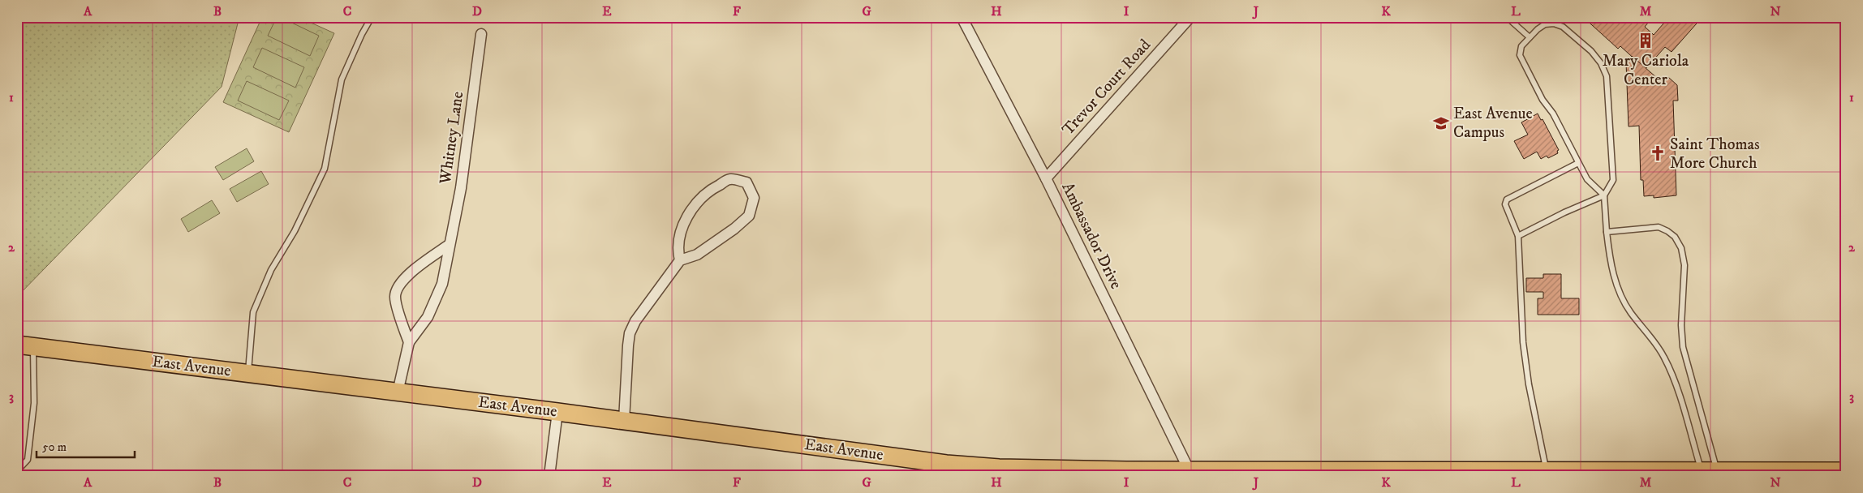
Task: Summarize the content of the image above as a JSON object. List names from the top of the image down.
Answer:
{
  "streets": {
    "main road": ["East Avenue"],
    "street": ["Trevor Court Road", "Whitney Lane", "Ambassador Drive"]
  },
  "crossings": [
    ["Trevor Court Road", "Ambassador Drive"],
    ["Whitney Lane", "East Avenue"],
    ["Ambassador Drive", "East Avenue"]
  ],
  "places": {
    "building": ["Mary Cariola Center"],
    "school or university": ["East Avenue Campus"],
    "church": ["Saint Thomas More Church"]
  },
  "scale_bar": "50 m",
  "grid": {
    "columns": [
      "A",
      "B",
      "C",
      "D",
      "E",
      "F",
      "G",
      "H",
      "I",
      "J",
      "K",
      "L",
      "M",
      "N"
    ],
    "rows": ["1", "2", "3"]
  }
}
